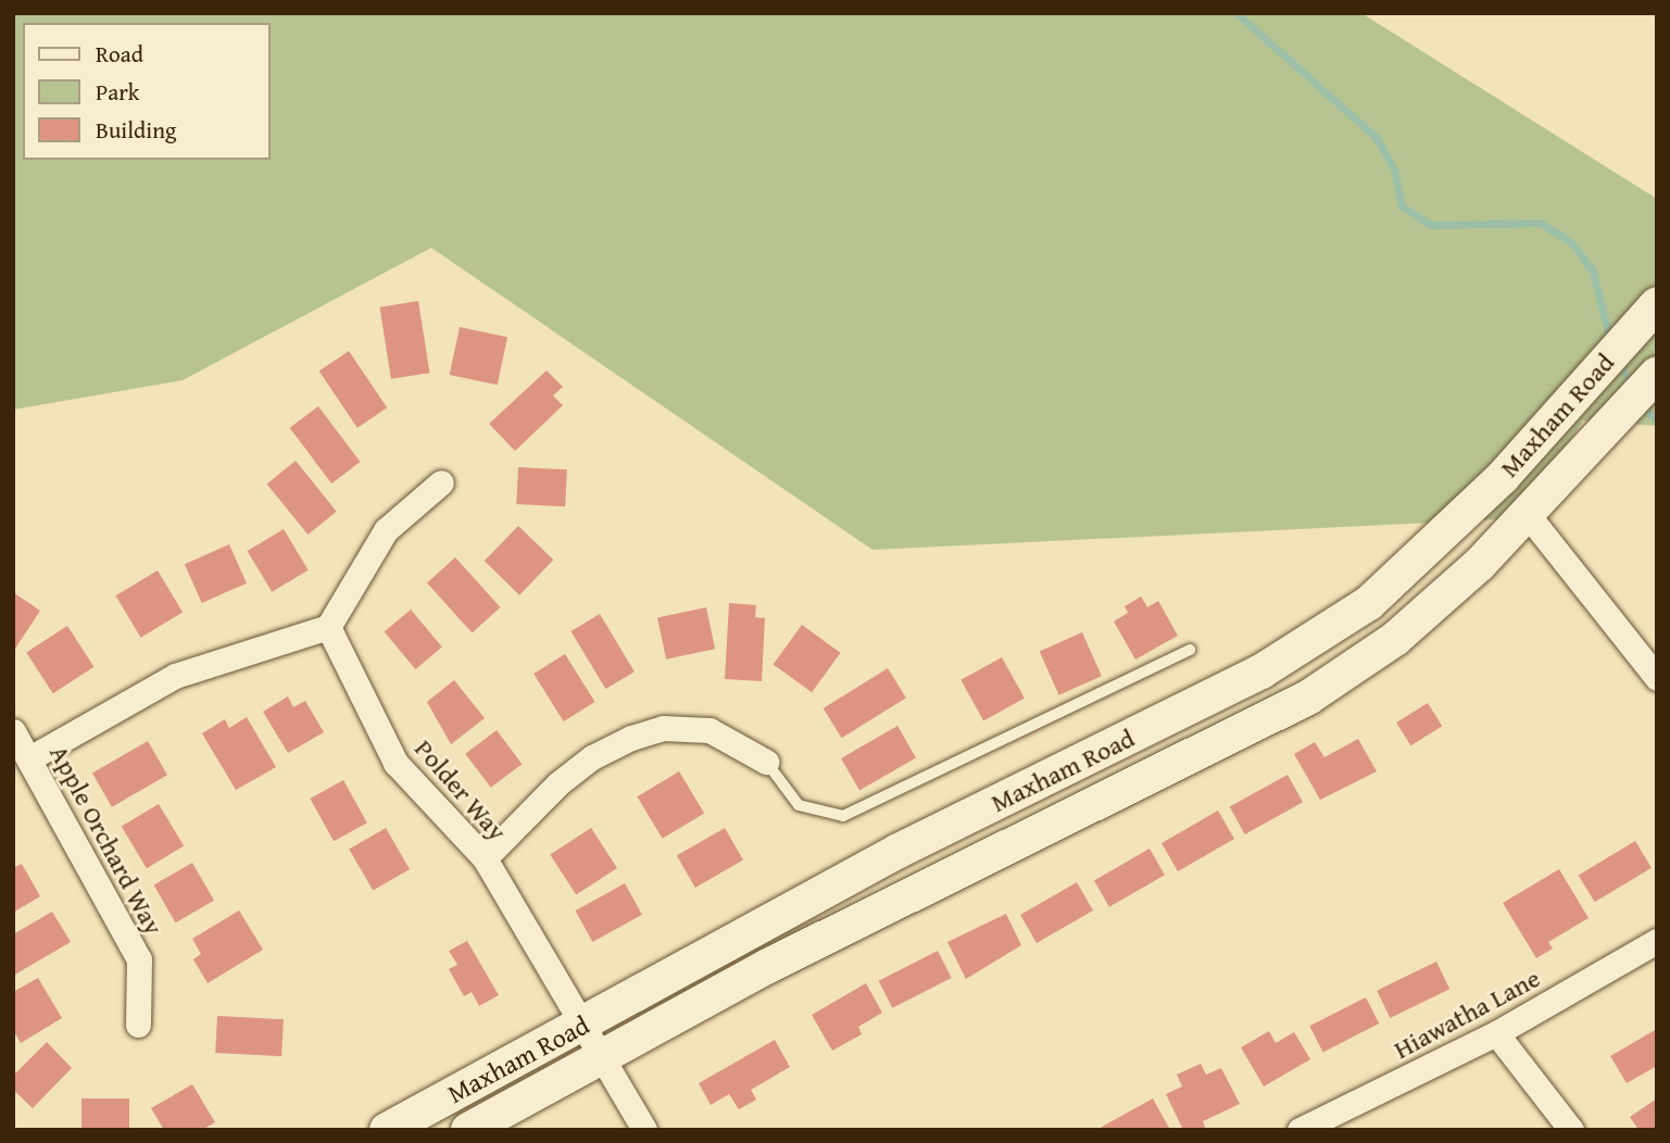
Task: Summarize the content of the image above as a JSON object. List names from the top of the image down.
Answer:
{
  "streets": {
    "main road": ["Maxham Road"],
    "street": ["Polder Way", "Apple Orchard Way", "Hiawatha Lane"]
  },
  "crossings": [
    ["Maxham Road", "Polder Way"]
  ],
  "legend": ["Road", "Park", "Building"]
}
